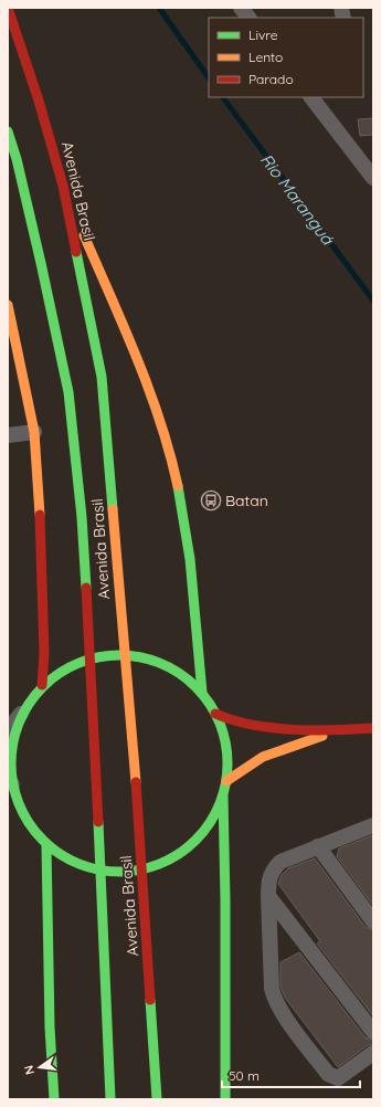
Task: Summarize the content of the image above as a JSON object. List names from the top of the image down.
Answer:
{
  "streets": {
    "main road": ["Avenida Brasil"]
  },
  "water": ["Rio Maranguá"],
  "places": {
    "bus stop": ["Batan"]
  },
  "legend": ["Livre", "Lento", "Parado"],
  "scale_bar": "50 m",
  "north": "left"
}
